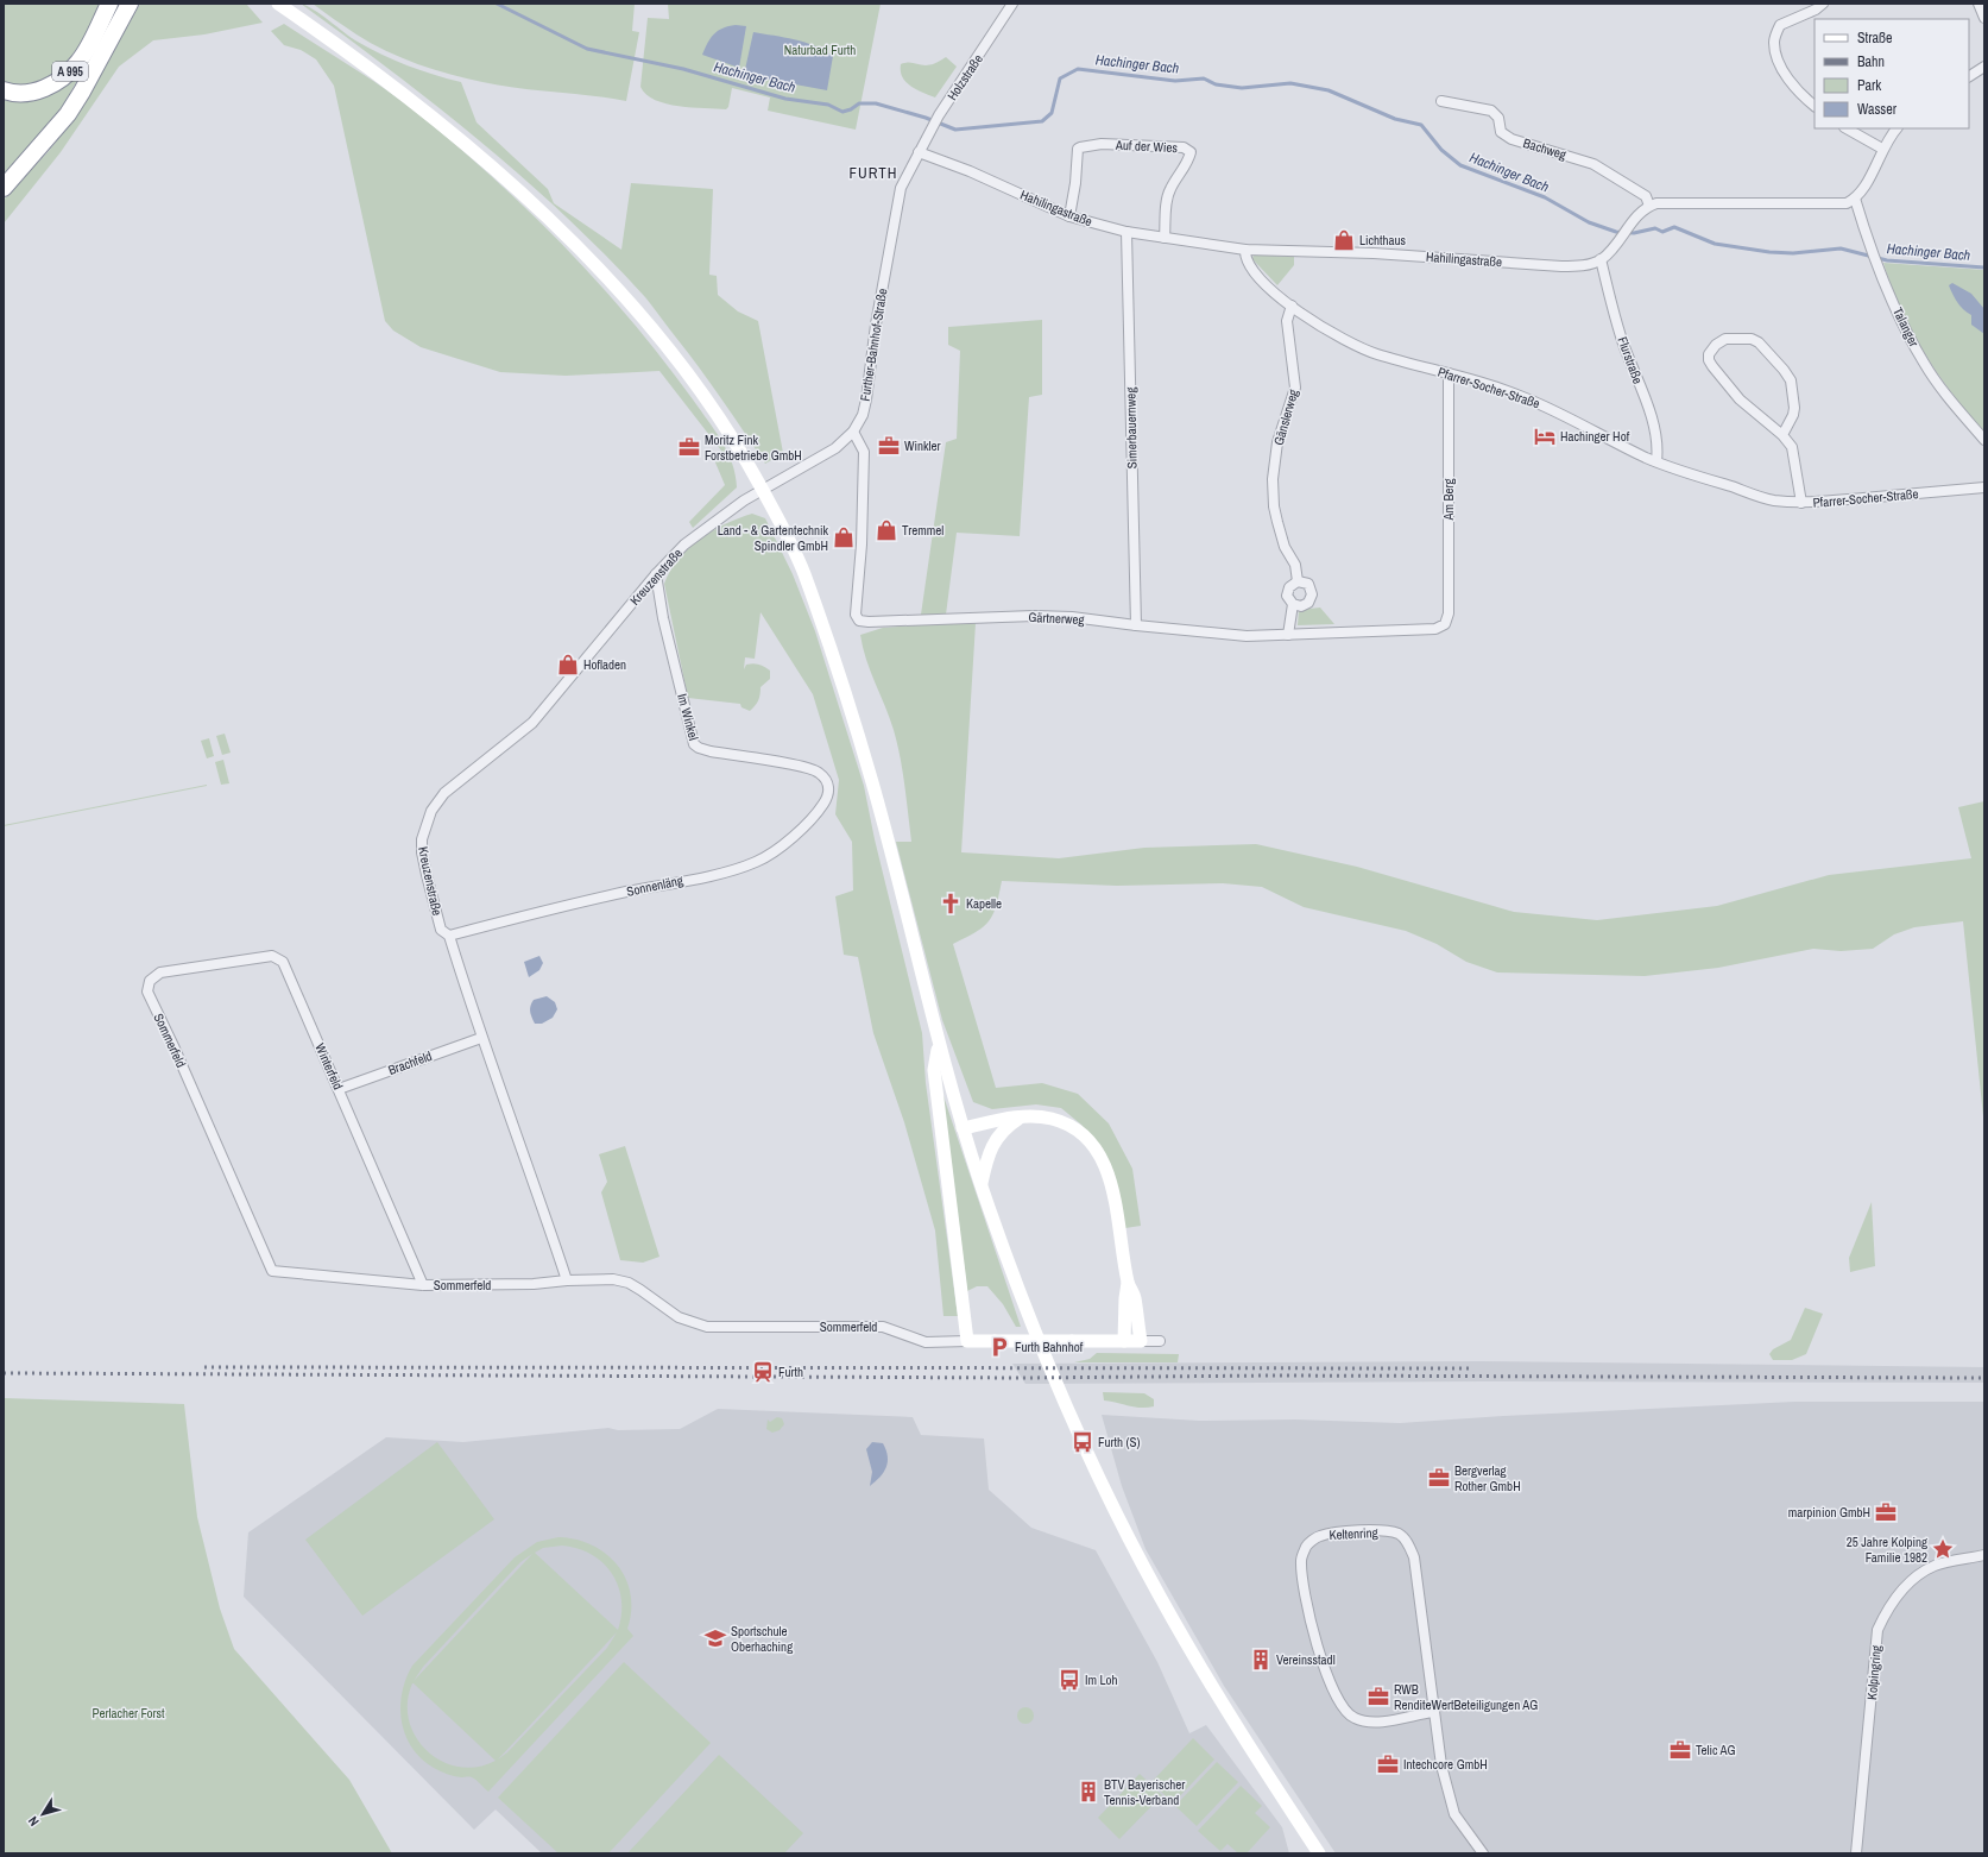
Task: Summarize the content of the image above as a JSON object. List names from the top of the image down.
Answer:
{
  "streets": {
    "highway": ["A 995"],
    "street": [
      "Holzstraße",
      "Auf der Wies",
      "Bachweg",
      "Hahilingastraße",
      "Talanger",
      "Further-Bahnhof-Straße",
      "Flurstraße",
      "Pfarrer-Socher-Straße",
      "Gänslerweg",
      "Simerbauernweg",
      "Am Berg",
      "Kreuzenstraße",
      "Gärtnerweg",
      "Im Winkel",
      "Sonnenläng",
      "Sommerfeld",
      "Brachfeld",
      "Winterfeld",
      "Keltenring",
      "Kolpingring"
    ]
  },
  "crossings": [
    ["Holzstraße", "Hahilingastraße"],
    ["Holzstraße", "Further-Bahnhof-Straße"],
    ["Auf der Wies", "Hahilingastraße"],
    ["Hahilingastraße", "Further-Bahnhof-Straße"],
    ["Hahilingastraße", "Flurstraße"],
    ["Hahilingastraße", "Pfarrer-Socher-Straße"],
    ["Hahilingastraße", "Simerbauernweg"],
    ["Further-Bahnhof-Straße", "Kreuzenstraße"],
    ["Further-Bahnhof-Straße", "Gärtnerweg"],
    ["Flurstraße", "Pfarrer-Socher-Straße"],
    ["Pfarrer-Socher-Straße", "Gänslerweg"],
    ["Pfarrer-Socher-Straße", "Am Berg"],
    ["Simerbauernweg", "Gärtnerweg"],
    ["Am Berg", "Gärtnerweg"],
    ["Kreuzenstraße", "Im Winkel"],
    ["Kreuzenstraße", "Sonnenläng"],
    ["Kreuzenstraße", "Sommerfeld"],
    ["Kreuzenstraße", "Brachfeld"],
    ["Im Winkel", "Sonnenläng"],
    ["Sommerfeld", "Winterfeld"],
    ["Brachfeld", "Winterfeld"]
  ],
  "districts": ["FURTH"],
  "water": ["Hachinger Bach"],
  "parks": ["Naturbad Furth", "Perlacher Forst"],
  "places": {
    "shop": [
      "Lichthaus",
      "Tremmel",
      "Land - & Gartentechnik Spindler GmbH",
      "Hofladen"
    ],
    "hotel": ["Hachinger Hof"],
    "office": [
      "Winkler",
      "Moritz Fink Forstbetriebe GmbH",
      "Bergverlag Rother GmbH",
      "marpinion GmbH",
      "RWB RenditeWertBeteiligungen AG",
      "Telic AG",
      "Intechcore GmbH"
    ],
    "church": ["Kapelle"],
    "parking": ["Furth Bahnhof"],
    "station": ["Furth"],
    "bus stop": ["Furth (S)", "Im Loh"],
    "place": ["25 Jahre Kolping Familie 1982"],
    "school or university": ["Sportschule Oberhaching"],
    "building": ["Vereinsstadl", "BTV Bayerischer Tennis-Verband"]
  },
  "legend": [
    "Straße",
    "Bahn",
    "Park",
    "Wasser"
  ],
  "north": "bottom left"
}
